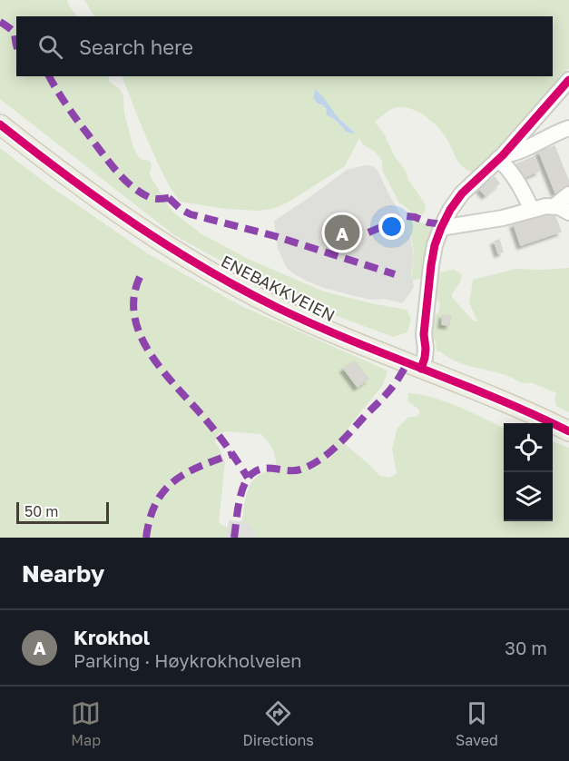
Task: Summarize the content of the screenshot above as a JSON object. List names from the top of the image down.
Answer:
{
  "streets": {
    "main road": ["ENEBAKKVEIEN"]
  },
  "scale_bar": "50 m",
  "page": {
    "search": "Search here",
    "pins": "A",
    "scale": "50 m",
    "heading": "Nearby",
    "list": [
      {
        "mark": "A",
        "name": "Krokhol",
        "note": "Parking · Høykrokholveien",
        "value": "30 m"
      }
    ],
    "nav": ["Map", "Directions", "Saved"]
  }
}
